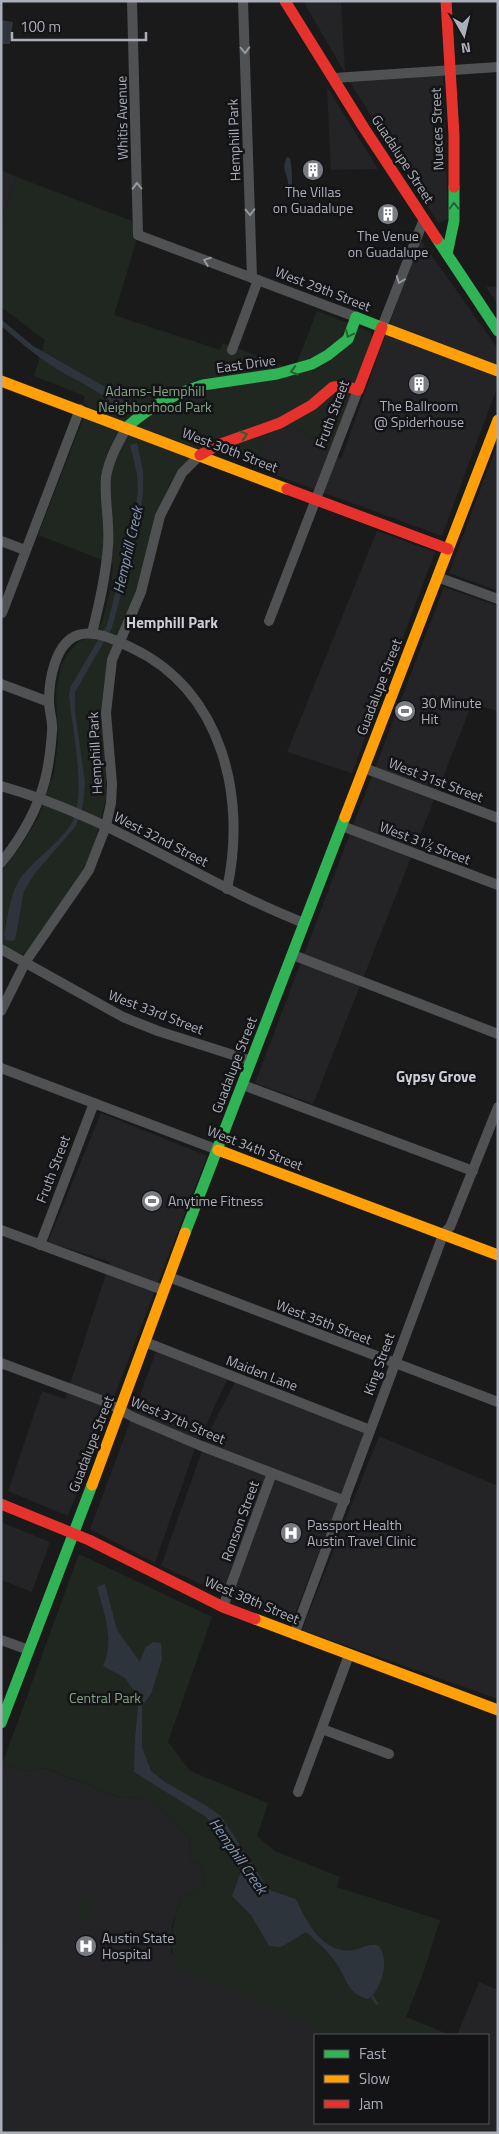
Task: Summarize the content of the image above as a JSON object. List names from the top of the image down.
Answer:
{
  "streets": {
    "main road": [
      "Nueces Street",
      "Guadalupe Street",
      "West 29th Street",
      "East Drive",
      "Fruth Street",
      "West 30th Street",
      "West 34th Street",
      "West 38th Street"
    ],
    "street": [
      "Whitis Avenue",
      "Hemphill Park",
      "West 31st Street",
      "West 32nd Street",
      "West 31½ Street",
      "West 33rd Street",
      "West 35th Street",
      "King Street",
      "Maiden Lane",
      "West 37th Street",
      "Ronson Street"
    ]
  },
  "crossings": [
    ["Whitis Avenue", "West 29th Street"],
    ["Nueces Street", "Guadalupe Street"],
    ["Hemphill Park", "West 29th Street"],
    ["Hemphill Park", "West 30th Street"],
    ["Hemphill Park", "West 32nd Street"],
    ["Hemphill Park", "West 33rd Street"],
    ["Guadalupe Street", "Fruth Street"],
    ["Guadalupe Street", "West 30th Street"],
    ["Guadalupe Street", "West 31st Street"],
    ["Guadalupe Street", "West 32nd Street"],
    ["Guadalupe Street", "West 31½ Street"],
    ["Guadalupe Street", "West 33rd Street"],
    ["Guadalupe Street", "West 34th Street"],
    ["Guadalupe Street", "West 35th Street"],
    ["Guadalupe Street", "Maiden Lane"],
    ["Guadalupe Street", "West 37th Street"],
    ["Guadalupe Street", "West 38th Street"],
    ["West 29th Street", "East Drive"],
    ["West 29th Street", "Fruth Street"],
    ["East Drive", "West 30th Street"],
    ["Fruth Street", "West 30th Street"],
    ["Fruth Street", "West 34th Street"],
    ["West 34th Street", "King Street"],
    ["West 35th Street", "King Street"],
    ["King Street", "Maiden Lane"],
    ["King Street", "West 37th Street"],
    ["King Street", "West 38th Street"],
    ["West 37th Street", "Ronson Street"],
    ["Ronson Street", "West 38th Street"]
  ],
  "one_way": ["Whitis Avenue", "Nueces Street"],
  "districts": ["Hemphill Park", "Gypsy Grove"],
  "water": ["Hemphill Creek"],
  "parks": ["Adams-Hemphill Neighborhood Park", "Central Park"],
  "places": {
    "building": ["The Villas on Guadalupe", "The Venue on Guadalupe", "The Ballroom @ Spiderhouse"],
    "sports": ["30 Minute Hit", "Anytime Fitness"],
    "hospital": ["Passport Health Austin Travel Clinic", "Austin State Hospital"]
  },
  "legend": ["Fast", "Slow", "Jam"],
  "scale_bar": "100 m",
  "north": "bottom"
}
